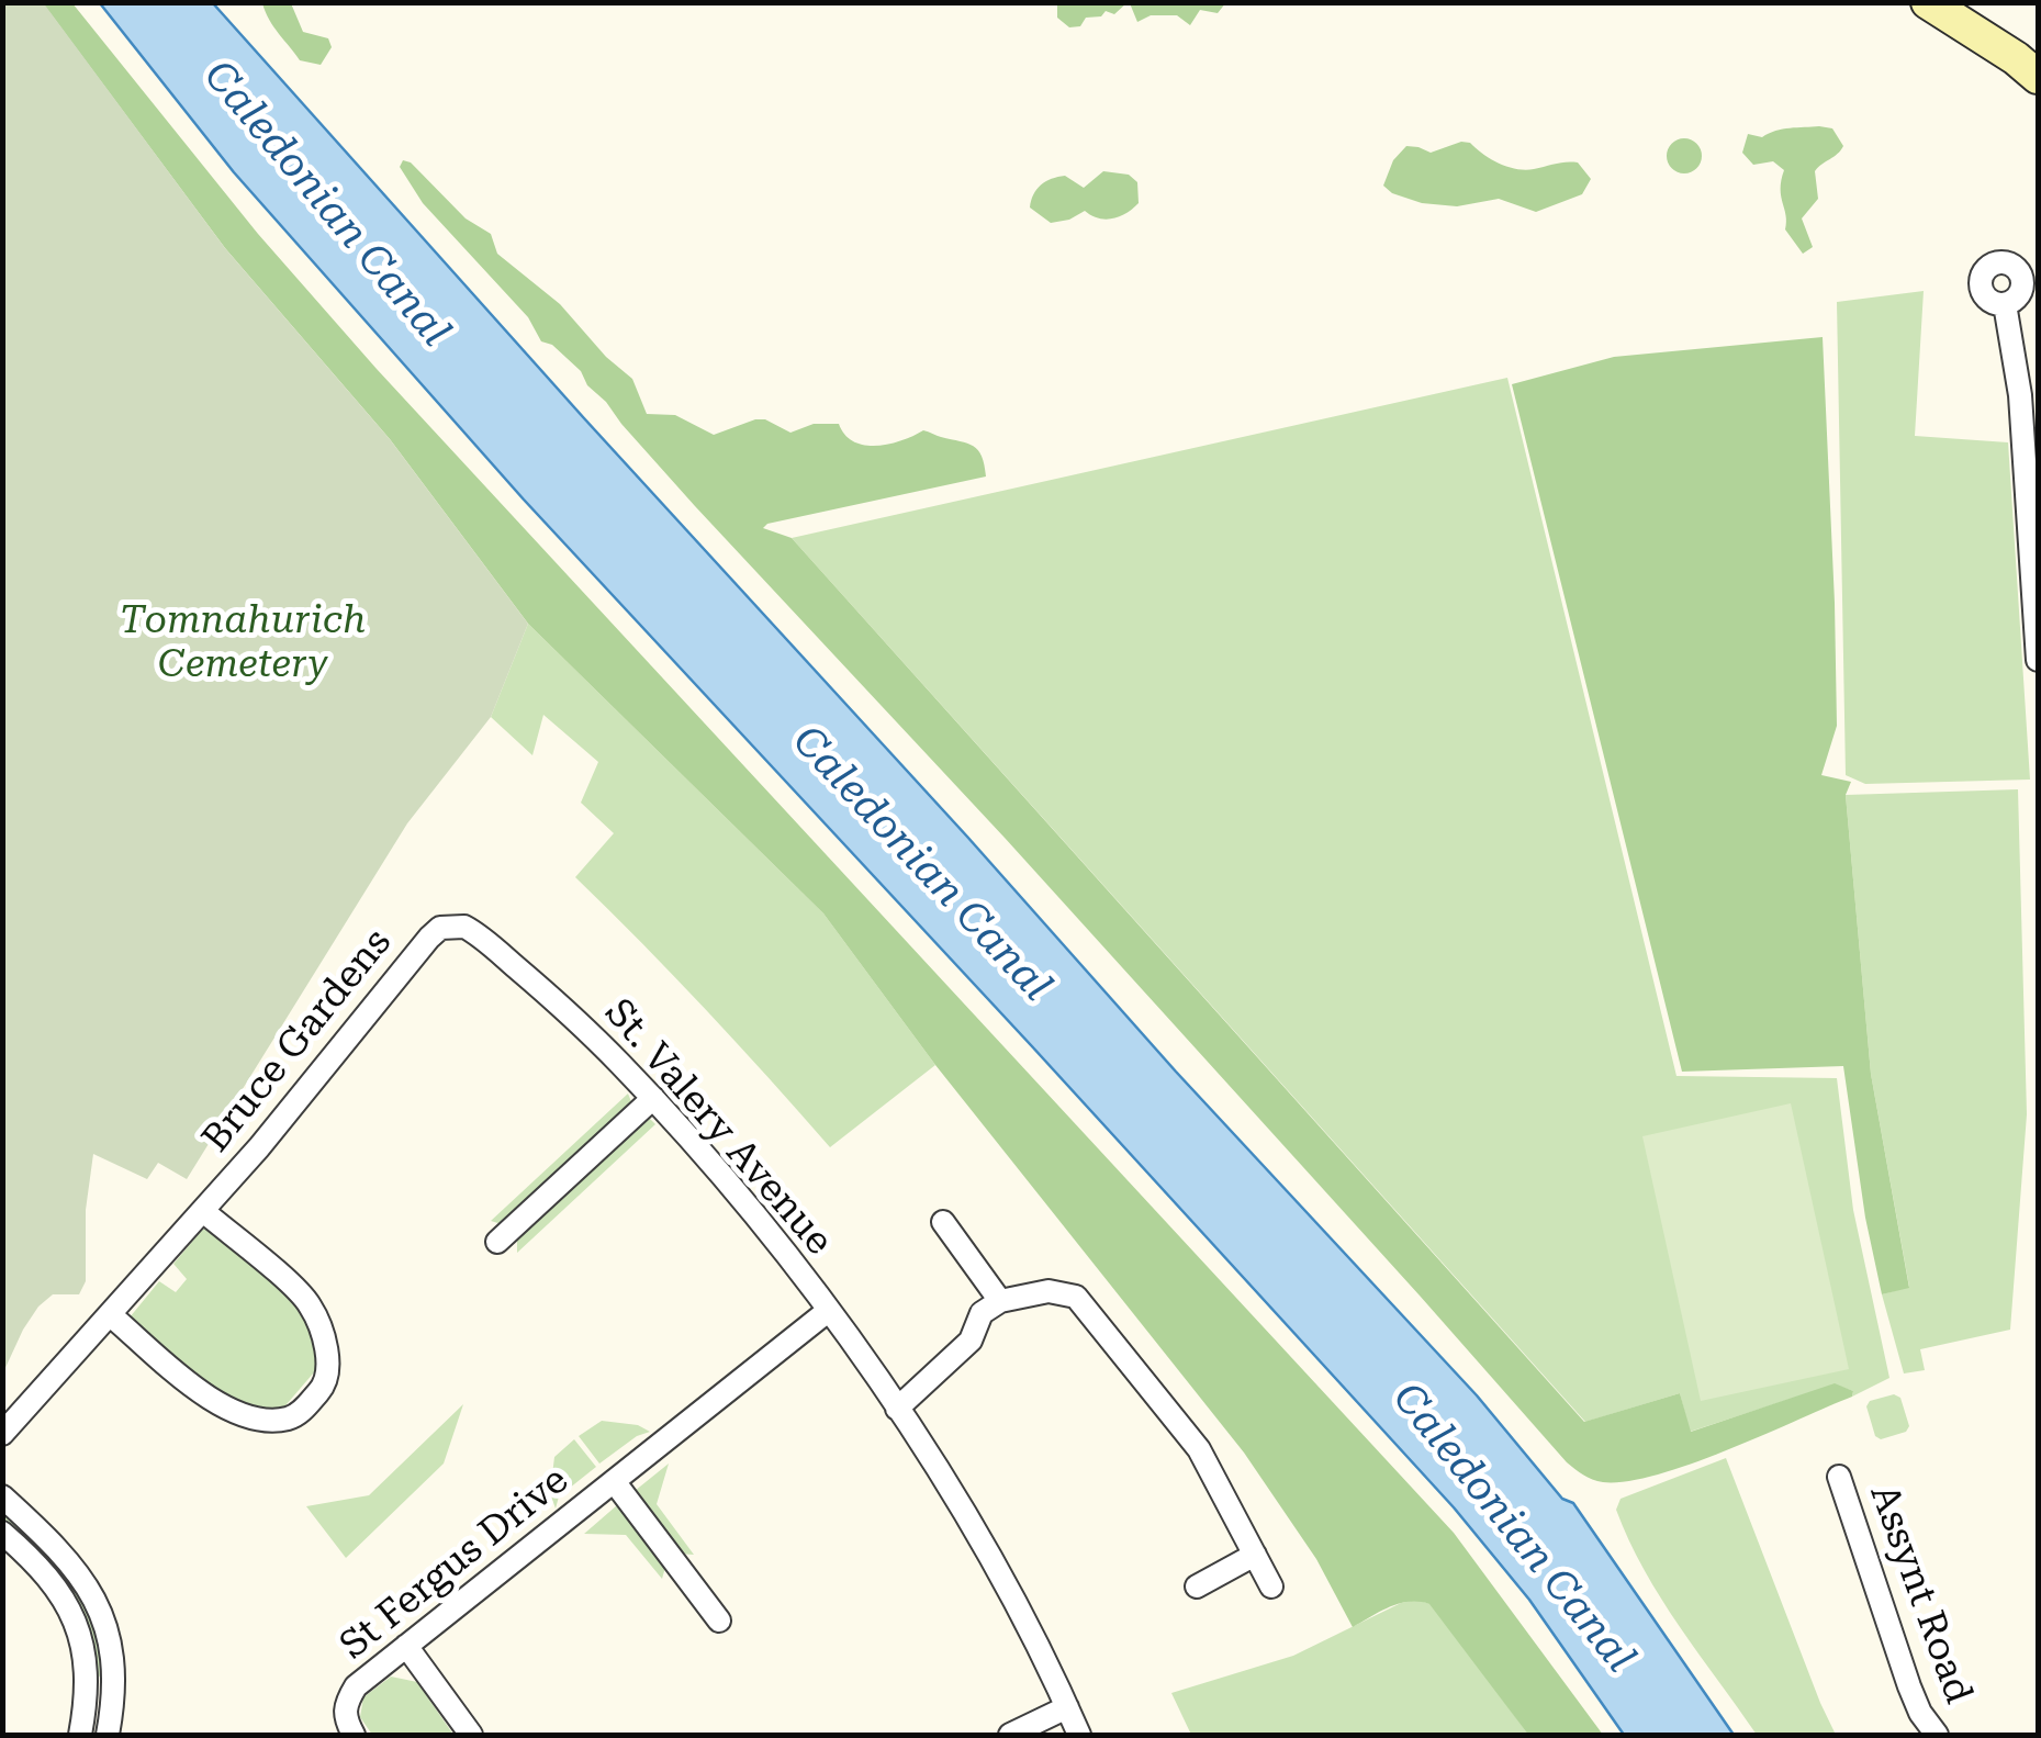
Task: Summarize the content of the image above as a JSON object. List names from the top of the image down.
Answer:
{
  "streets": {
    "street": [
      "Bruce Gardens",
      "St. Valery Avenue",
      "St Fergus Drive",
      "Assynt Road"
    ]
  },
  "crossings": [
    ["Bruce Gardens", "St. Valery Avenue"],
    ["St. Valery Avenue", "St Fergus Drive"]
  ],
  "water": ["Caledonian Canal"],
  "parks": ["Tomnahurich Cemetery"]
}
